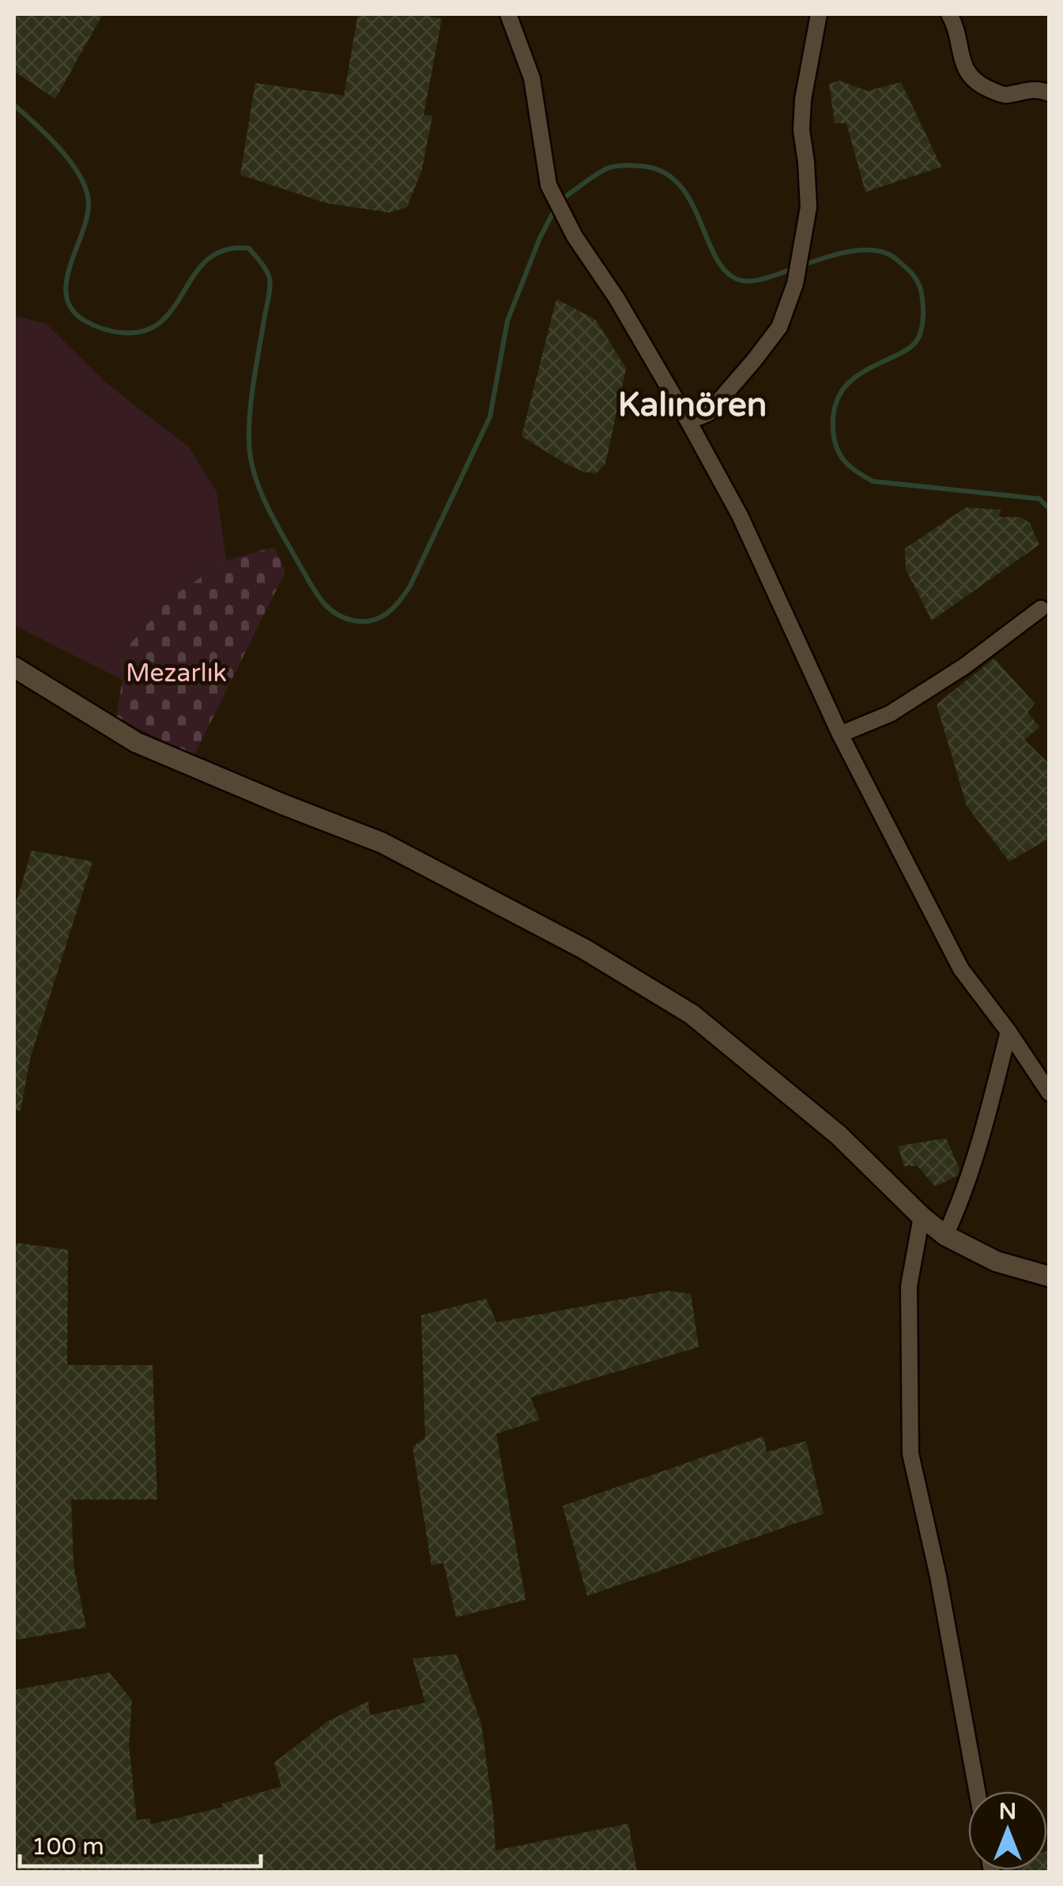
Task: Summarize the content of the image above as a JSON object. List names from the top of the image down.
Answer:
{
  "districts": ["Kalınören"],
  "parks": ["Mezarlık"],
  "scale_bar": "100 m",
  "north": "top"
}
